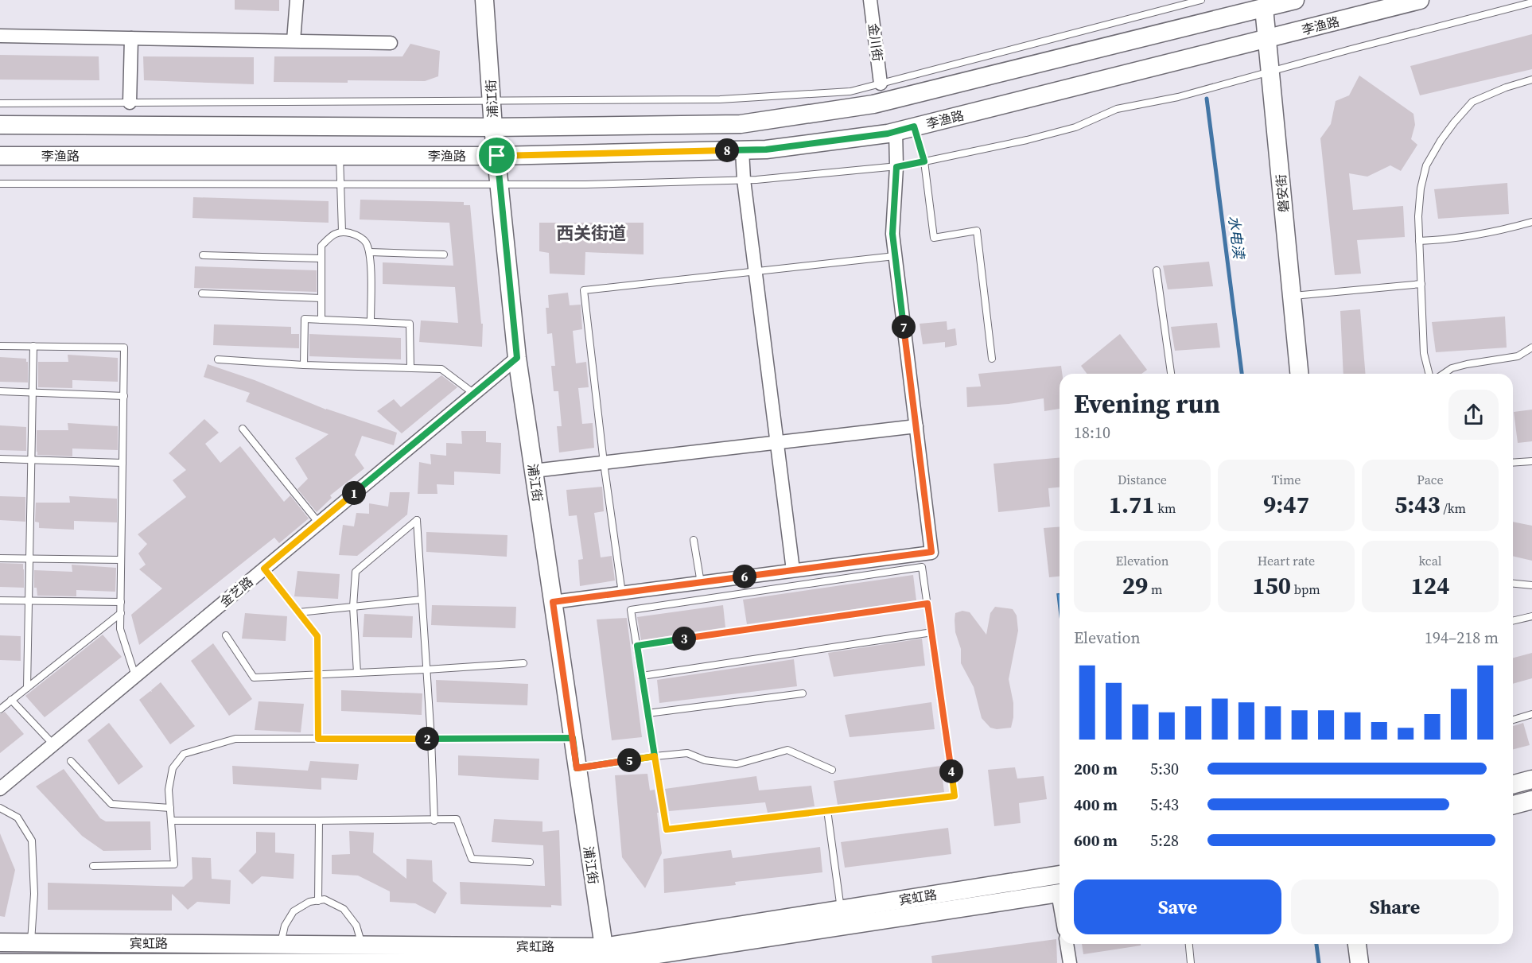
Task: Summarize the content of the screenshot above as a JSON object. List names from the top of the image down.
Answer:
{
  "streets": {
    "main road": [
      "李渔路",
      "浦江街",
      "磐安街",
      "宾虹路"
    ],
    "street": ["金川街", "金艺路"]
  },
  "crossings": [
    ["李渔路", "浦江街"],
    ["李渔路", "磐安街"],
    ["浦江街", "金艺路"],
    ["浦江街", "宾虹路"]
  ],
  "districts": ["西关街道"],
  "water": ["水电渎"],
  "page": {
    "pins": [
      "8",
      "7",
      "1",
      "6",
      "3",
      "2",
      "5",
      "4"
    ],
    "heading": ["Evening run", "18:10"],
    "stats": [
      ["Distance", "1.71 km"],
      ["Time", "9:47"],
      ["Pace", "5:43 /km"],
      ["Elevation", "29 m"],
      ["Heart rate", "150 bpm"],
      ["kcal", "124"]
    ],
    "chart": ["Elevation", "194–218 m"],
    "list": [
      {
        "name": "200 m",
        "note": "5:30"
      },
      {
        "name": "400 m",
        "note": "5:43"
      },
      {
        "name": "600 m",
        "note": "5:28"
      }
    ],
    "buttons": ["Save", "Share"]
  }
}
